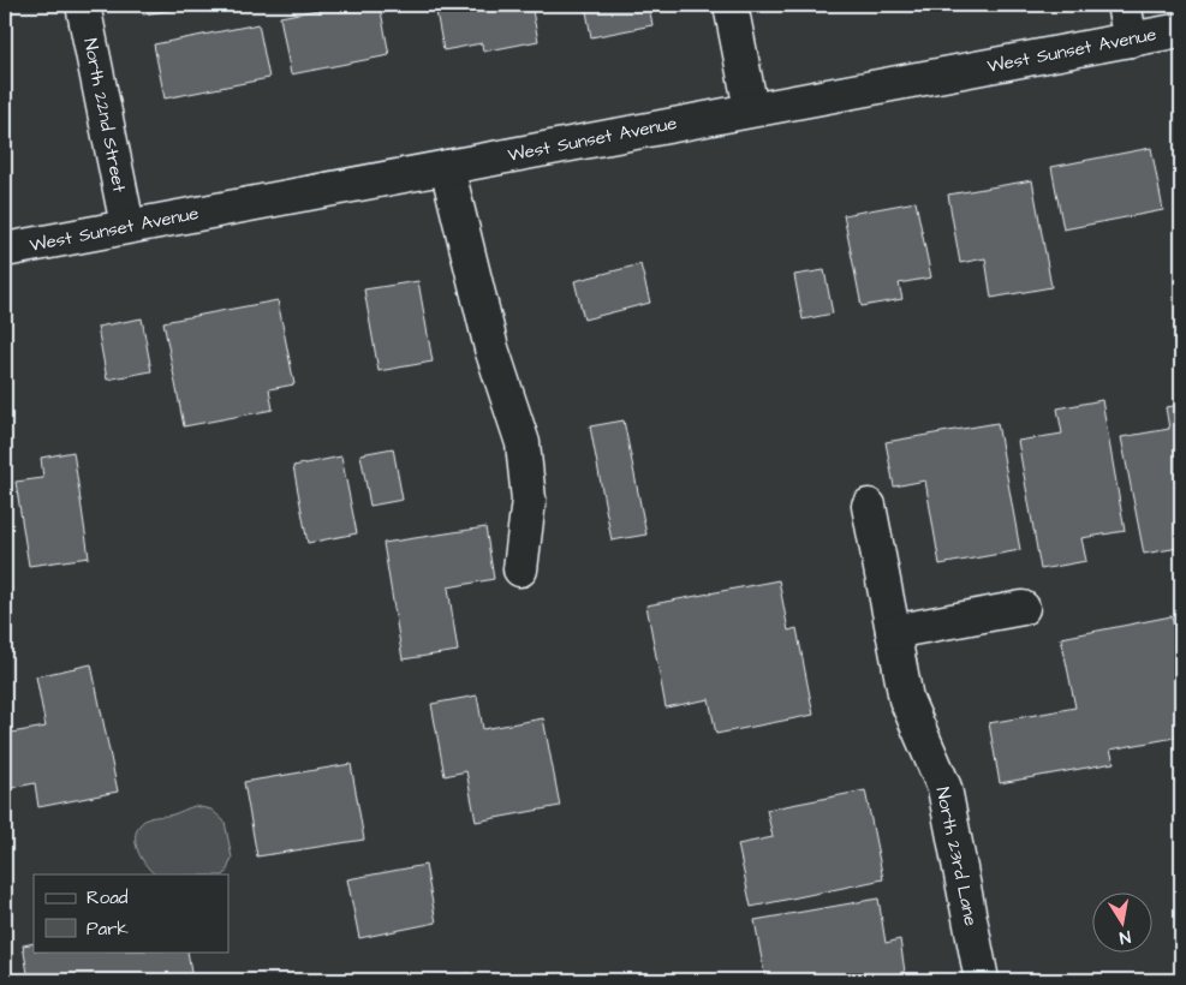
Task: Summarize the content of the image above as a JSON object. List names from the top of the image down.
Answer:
{
  "streets": {
    "street": ["West Sunset Avenue", "North 22nd Street", "North 23rd Lane"]
  },
  "crossings": [
    ["West Sunset Avenue", "North 22nd Street"]
  ],
  "legend": ["Road", "Park"],
  "north": "bottom"
}
